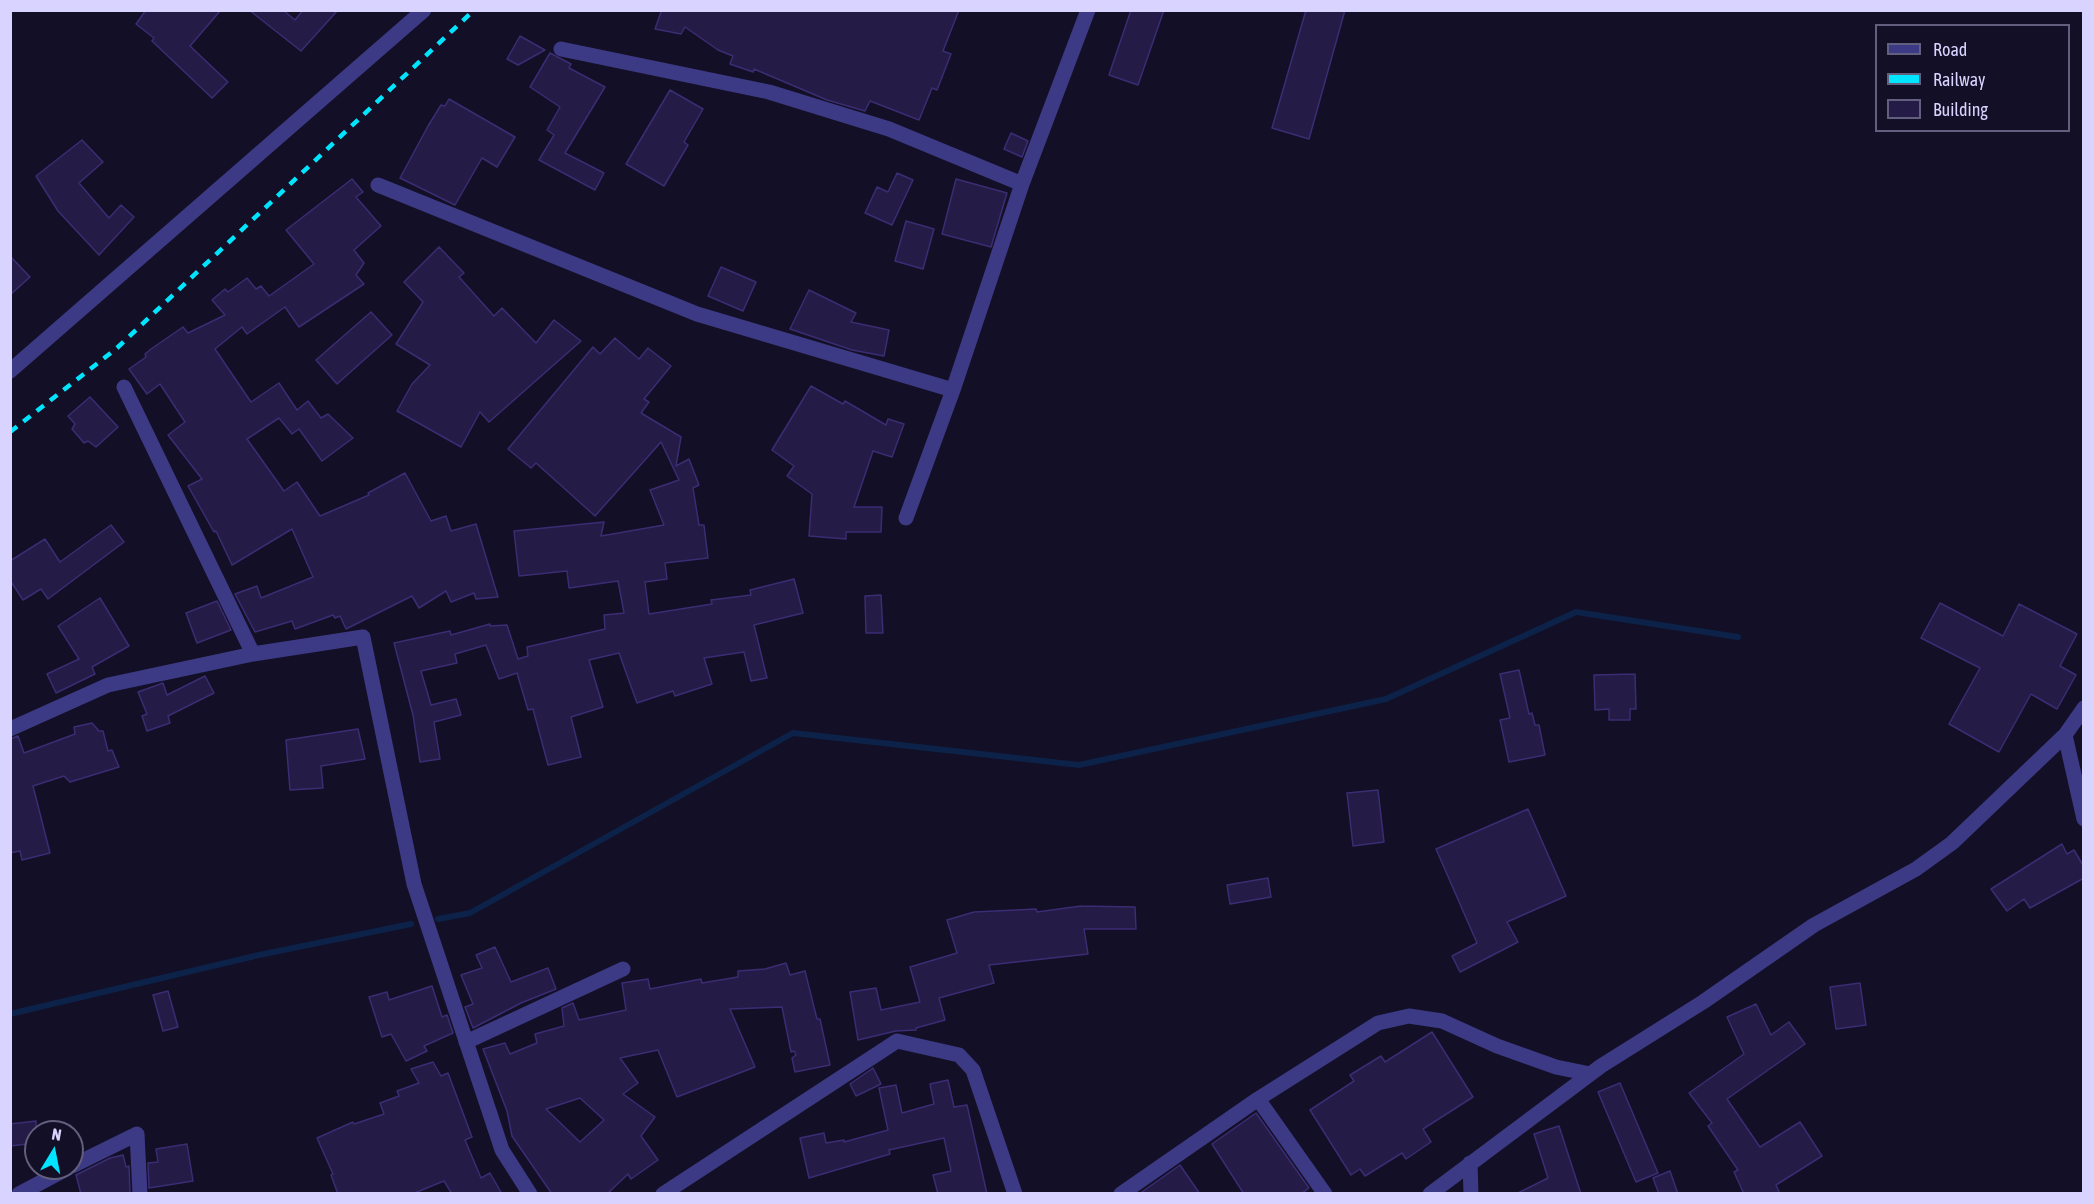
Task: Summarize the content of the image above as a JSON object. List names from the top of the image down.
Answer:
{
  "legend": ["Road", "Railway", "Building"],
  "north": "top"
}
